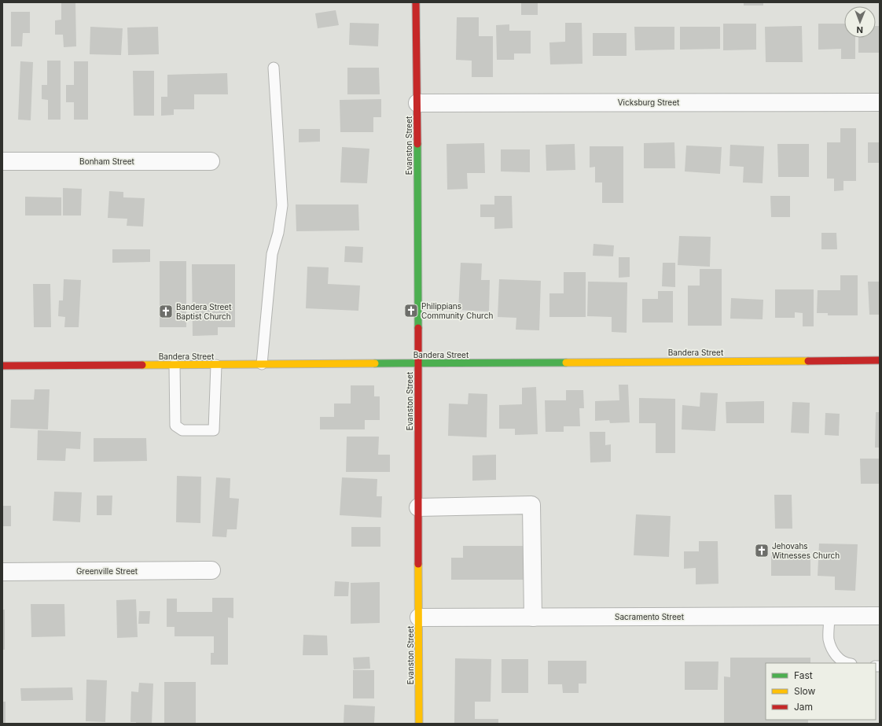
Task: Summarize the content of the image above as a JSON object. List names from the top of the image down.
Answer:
{
  "streets": {
    "street": [
      "Vicksburg Street",
      "Evanston Street",
      "Bonham Street",
      "Bandera Street",
      "Greenville Street",
      "Sacramento Street"
    ]
  },
  "crossings": [
    ["Vicksburg Street", "Evanston Street"],
    ["Evanston Street", "Bandera Street"],
    ["Evanston Street", "Sacramento Street"]
  ],
  "places": {
    "church": ["Philippians Community Church", "Bandera Street Baptist Church", "Jehovahs Witnesses Church"]
  },
  "legend": ["Fast", "Slow", "Jam"],
  "north": "bottom"
}
